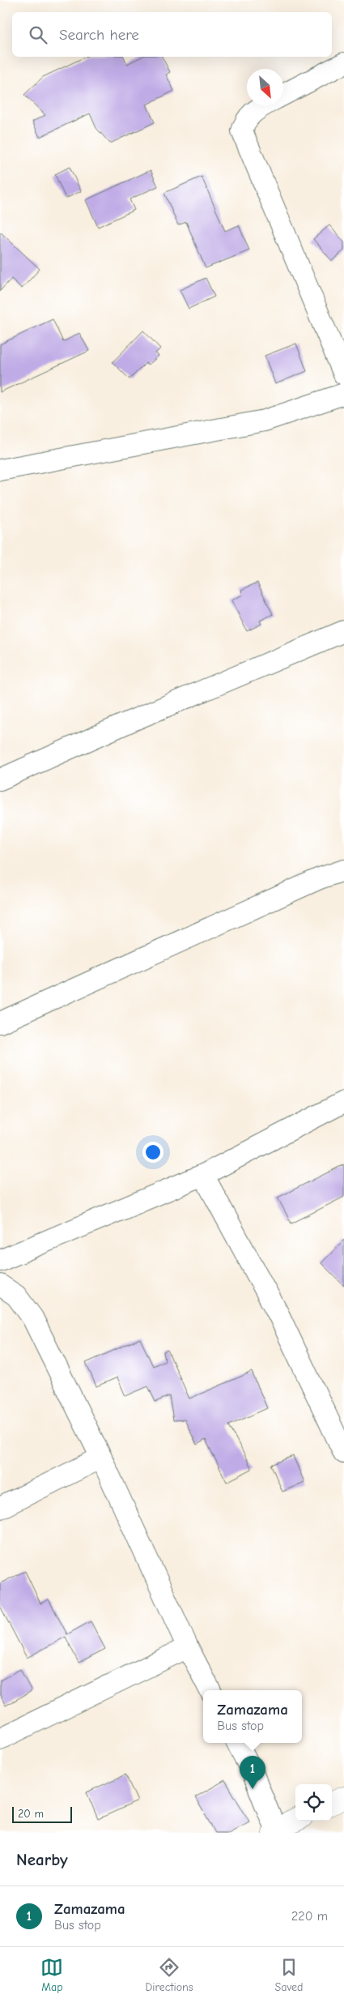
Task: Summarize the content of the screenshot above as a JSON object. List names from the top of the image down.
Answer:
{
  "scale_bar": "20 m",
  "north": "bottom right",
  "page": {
    "search": "Search here",
    "popup": ["Zamazama", "Bus stop"],
    "pins": "1",
    "scale": "20 m",
    "heading": "Nearby",
    "list": [
      {
        "mark": "1",
        "name": "Zamazama",
        "note": "Bus stop",
        "value": "220 m"
      }
    ],
    "nav": ["Map", "Directions", "Saved"]
  }
}
